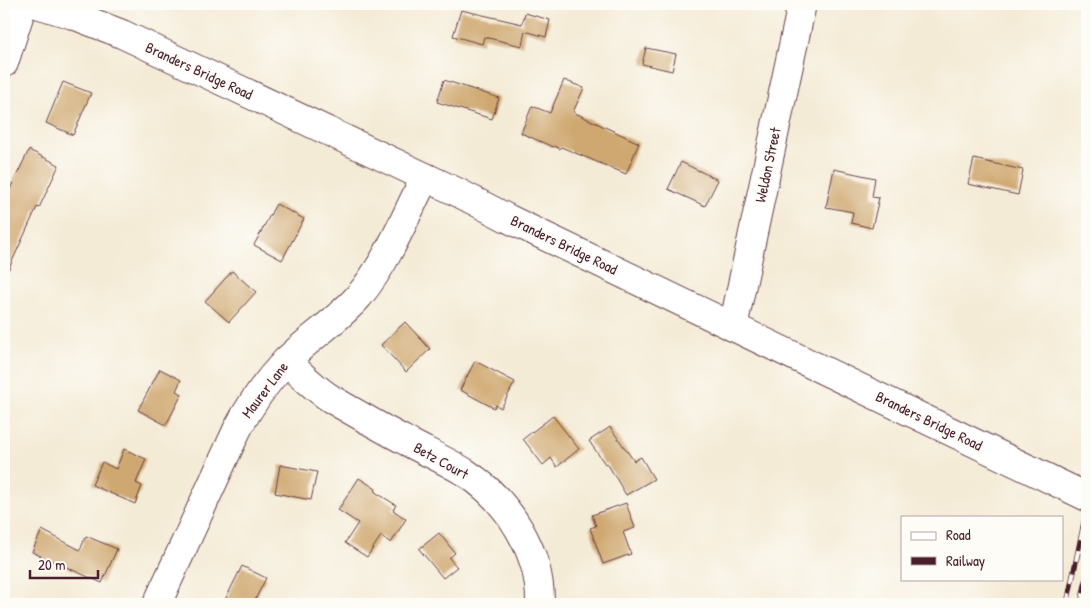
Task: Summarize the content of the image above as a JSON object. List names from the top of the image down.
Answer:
{
  "streets": {
    "street": [
      "Branders Bridge Road",
      "Weldon Street",
      "Maurer Lane",
      "Betz Court"
    ]
  },
  "crossings": [
    ["Branders Bridge Road", "Weldon Street"],
    ["Branders Bridge Road", "Maurer Lane"],
    ["Maurer Lane", "Betz Court"]
  ],
  "legend": ["Road", "Railway"],
  "scale_bar": "20 m"
}
